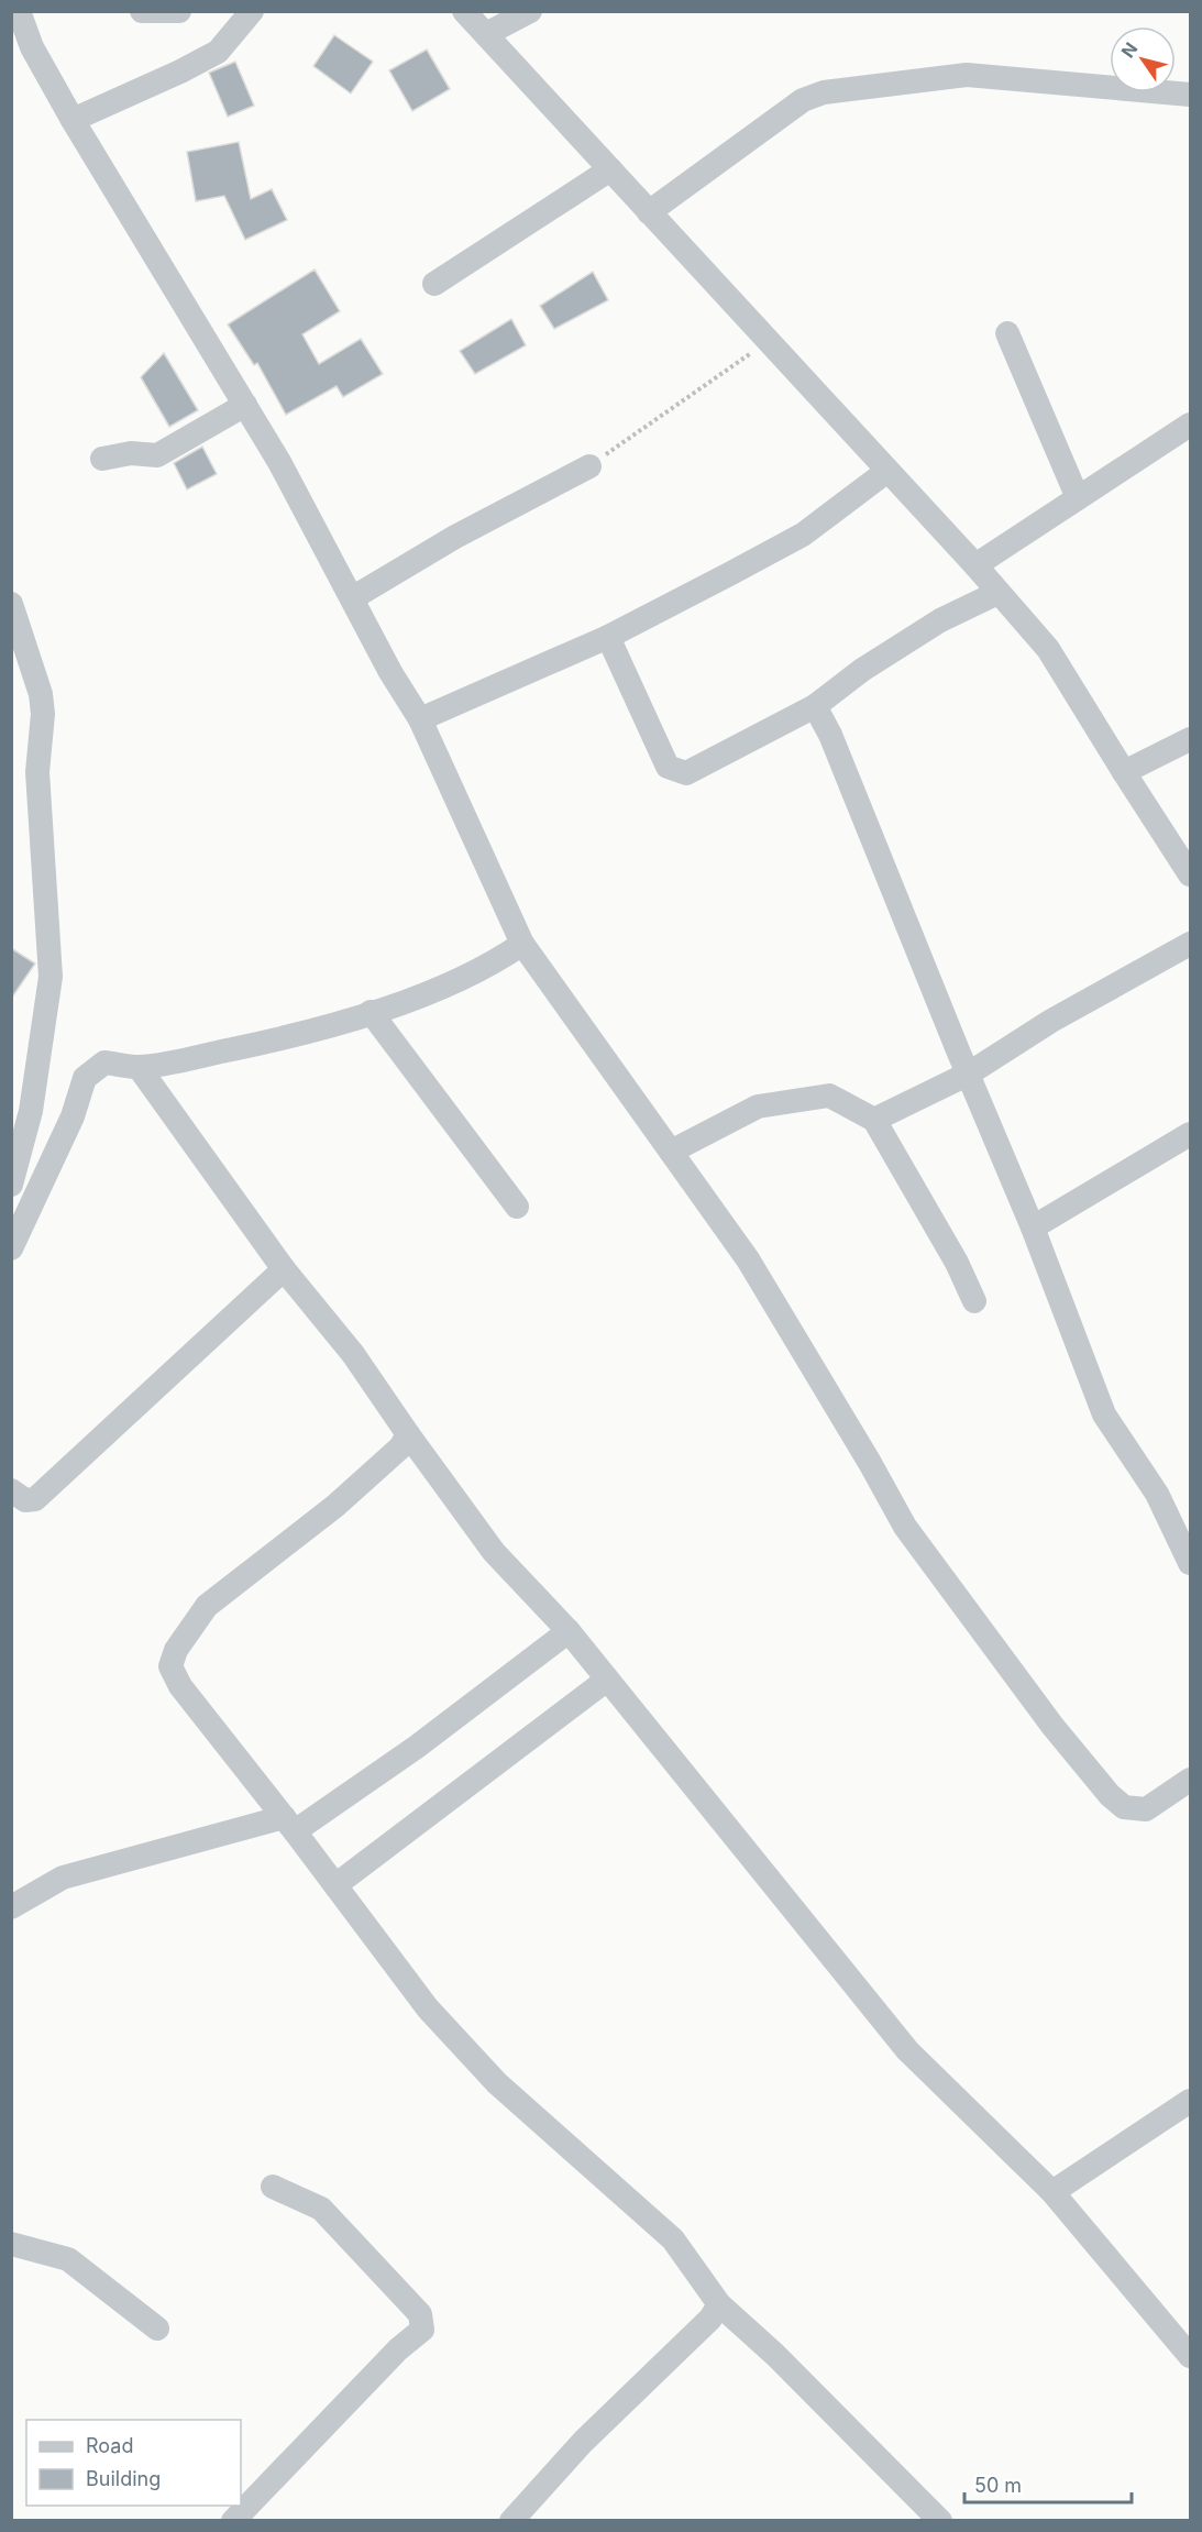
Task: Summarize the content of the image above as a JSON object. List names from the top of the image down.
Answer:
{
  "legend": ["Road", "Building"],
  "scale_bar": "50 m",
  "north": "top left"
}
